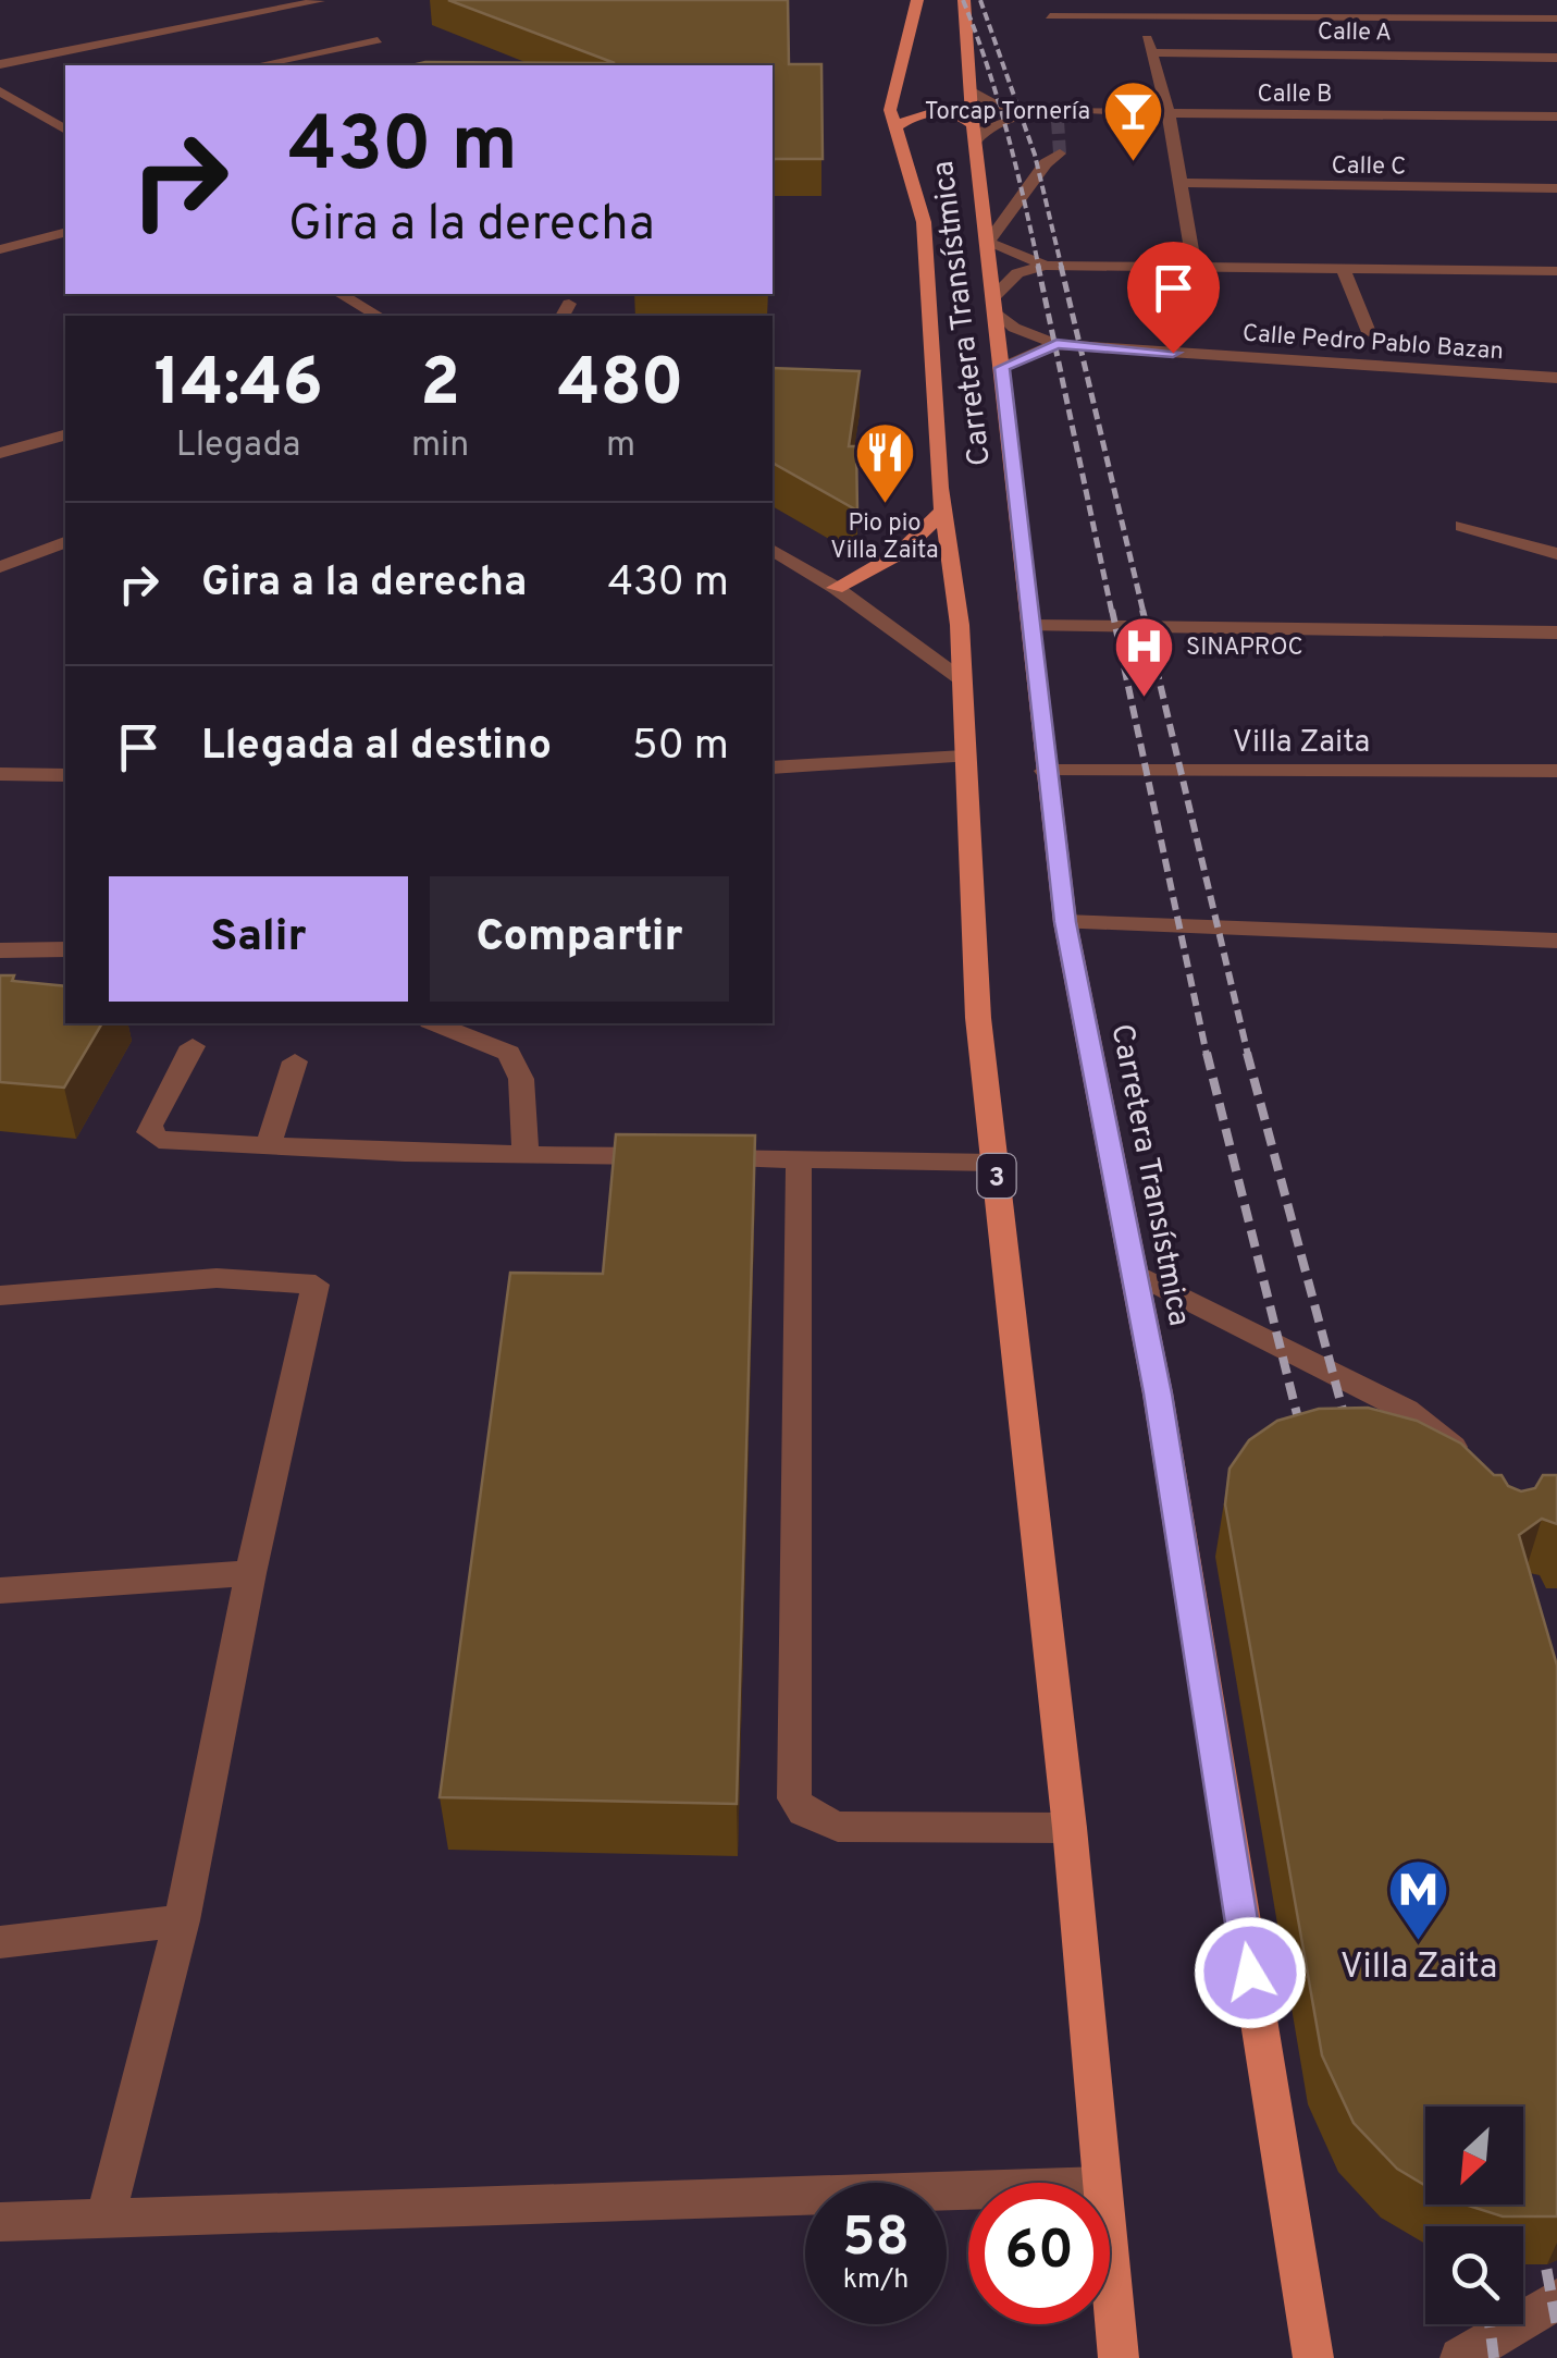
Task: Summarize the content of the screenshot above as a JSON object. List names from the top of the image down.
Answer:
{
  "streets": {
    "main road": ["Carretera Transístmica", "3"],
    "street": [
      "Calle A",
      "Calle B",
      "Calle C",
      "Calle Pedro Pablo Bazan",
      "Villa Zaita"
    ]
  },
  "crossings": [
    ["Calle B", "Carretera Transístmica"],
    ["Carretera Transístmica", "Calle Pedro Pablo Bazan"],
    ["Carretera Transístmica", "Villa Zaita"]
  ],
  "places": {
    "bar": ["Torcap Tornería"],
    "restaurant": ["Pio pio Villa Zaita"],
    "hospital": ["SINAPROC"],
    "metro station": ["Villa Zaita"]
  },
  "north": "bottom left",
  "page": {
    "turn": ["430 m", "Gira a la derecha"],
    "eta": [
      "14:46",
      "Llegada",
      "2",
      "min",
      "480",
      "m"
    ],
    "list": [
      {
        "name": "Gira a la derecha",
        "value": "430 m"
      },
      {
        "name": "Llegada al destino",
        "value": "50 m"
      }
    ],
    "buttons": ["Salir", "Compartir"],
    "speed": "58 km/h",
    "limit": "60"
  }
}
